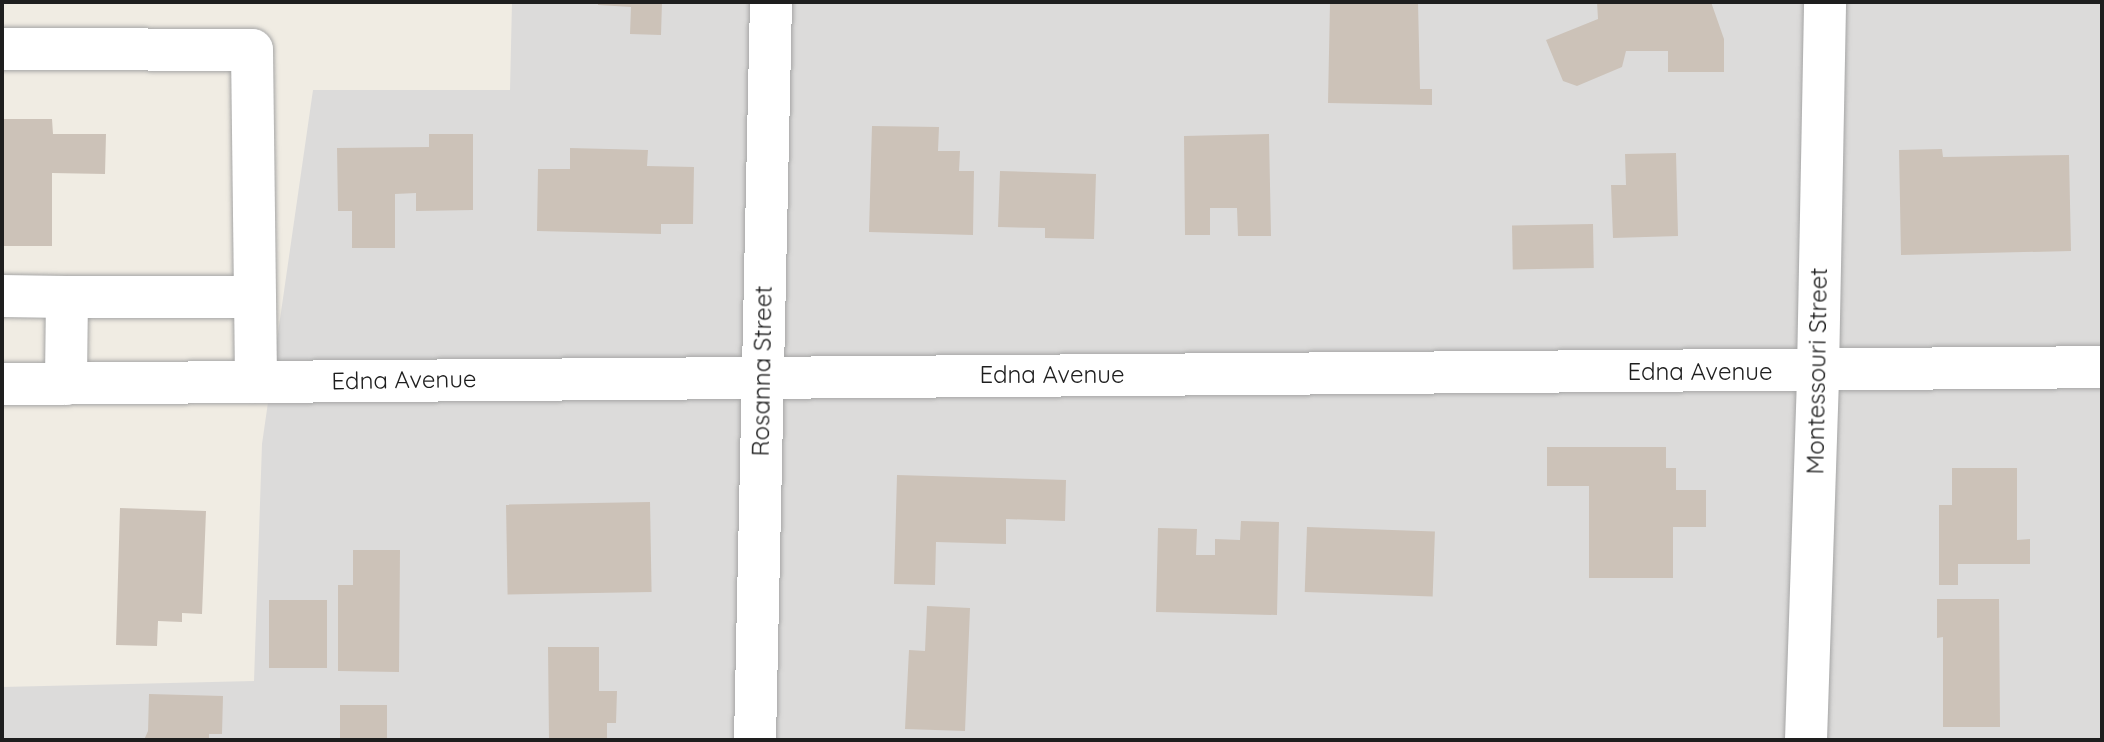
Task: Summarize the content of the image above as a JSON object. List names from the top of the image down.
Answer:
{
  "streets": {
    "street": ["Rosanna Street", "Montessouri Street", "Edna Avenue"]
  },
  "crossings": [
    ["Rosanna Street", "Edna Avenue"],
    ["Montessouri Street", "Edna Avenue"]
  ]
}
